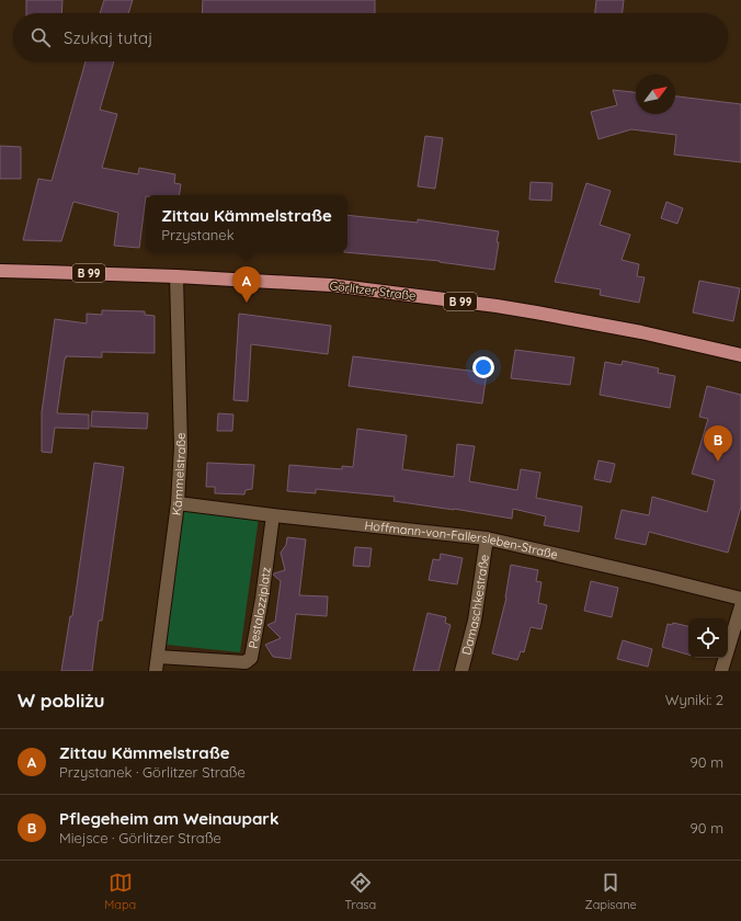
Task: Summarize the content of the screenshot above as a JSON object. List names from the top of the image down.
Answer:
{
  "streets": {
    "main road": ["B 99", "Görlitzer Straße"],
    "street": [
      "Kämmelstraße",
      "Hoffmann-von-Fallersleben-Straße",
      "Damaschkestraße",
      "Pestalozziplatz"
    ]
  },
  "crossings": [
    ["Görlitzer Straße", "Kämmelstraße"],
    ["Kämmelstraße", "Hoffmann-von-Fallersleben-Straße"],
    ["Kämmelstraße", "Pestalozziplatz"],
    ["Hoffmann-von-Fallersleben-Straße", "Damaschkestraße"],
    ["Hoffmann-von-Fallersleben-Straße", "Pestalozziplatz"]
  ],
  "north": "top right",
  "page": {
    "search": "Szukaj tutaj",
    "popup": ["Zittau Kämmelstraße", "Przystanek"],
    "pins": ["A", "B"],
    "heading": ["W pobliżu", "Wyniki: 2"],
    "list": [
      {
        "mark": "A",
        "name": "Zittau Kämmelstraße",
        "note": "Przystanek · Görlitzer Straße",
        "value": "90 m"
      },
      {
        "mark": "B",
        "name": "Pflegeheim am Weinaupark",
        "note": "Miejsce · Görlitzer Straße",
        "value": "90 m"
      }
    ],
    "nav": ["Mapa", "Trasa", "Zapisane"]
  }
}
